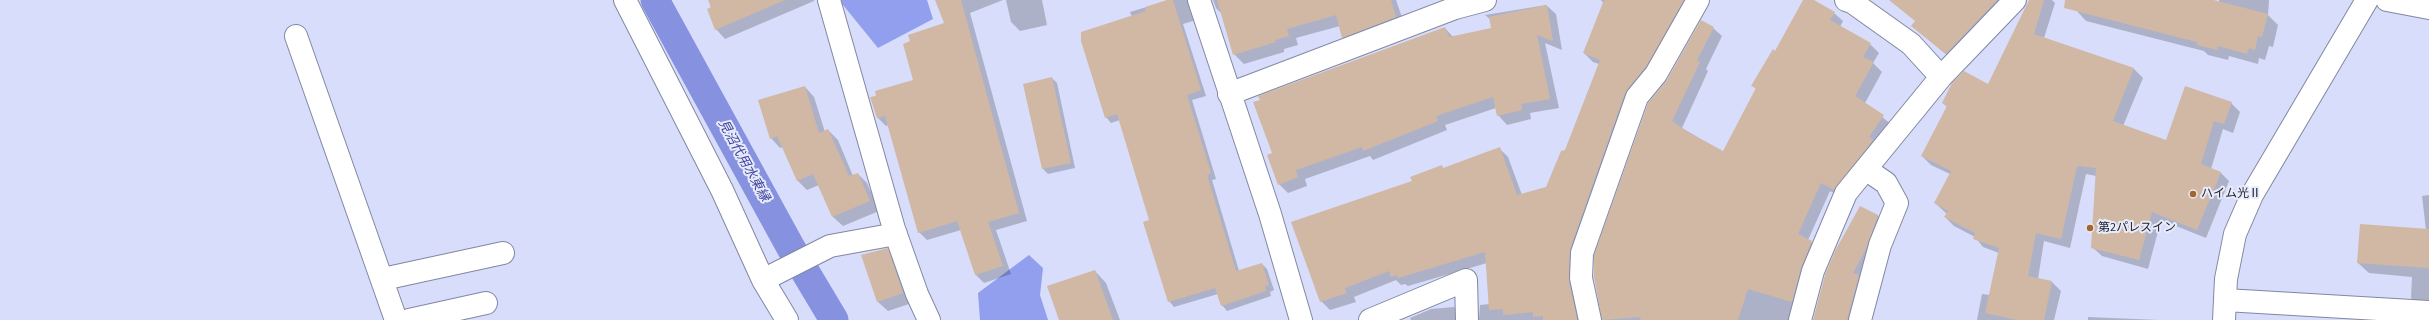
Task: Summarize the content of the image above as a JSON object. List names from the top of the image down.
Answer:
{
  "water": ["見沼代用水東縁"],
  "places": ["ハイム光Ⅱ", "第2パレスイン"]
}
